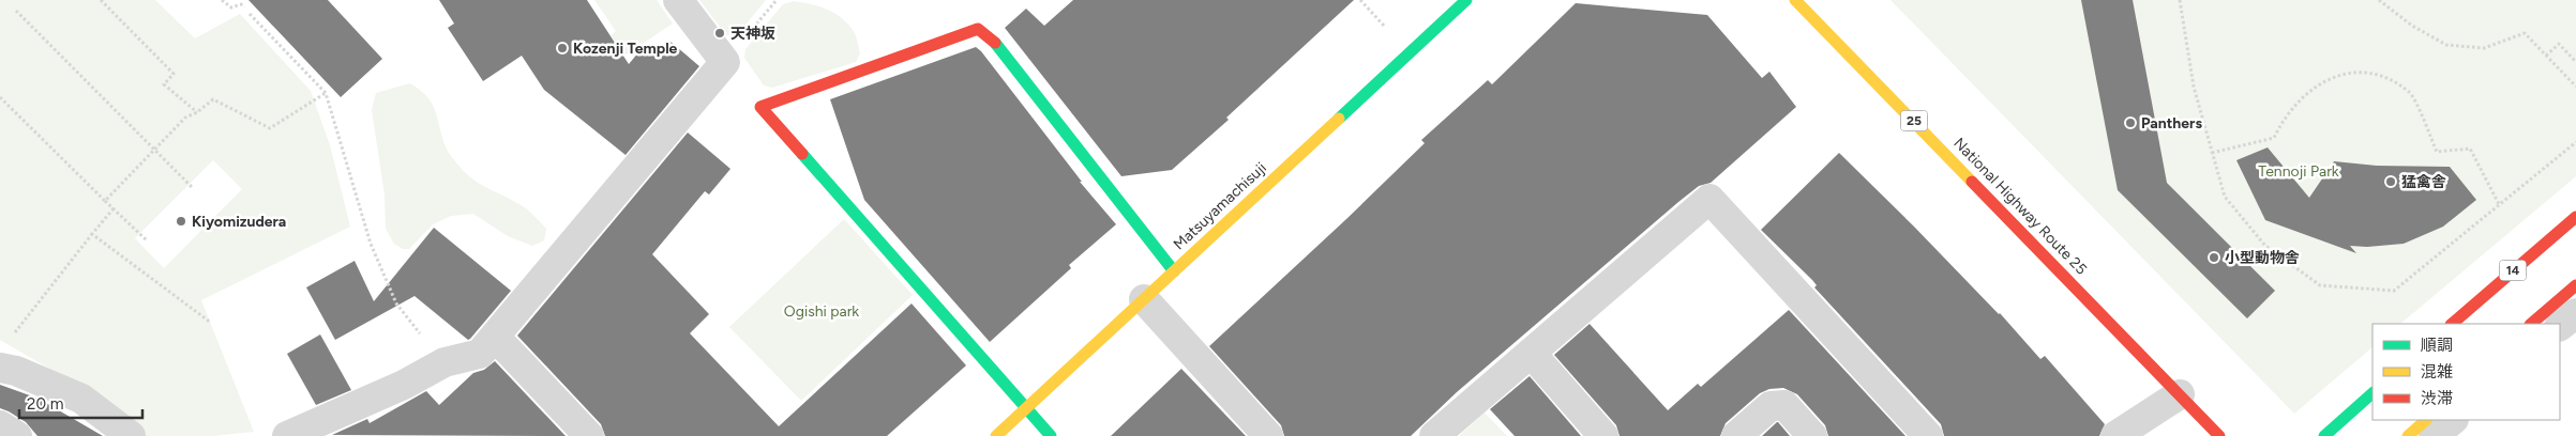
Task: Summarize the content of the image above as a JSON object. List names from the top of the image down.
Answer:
{
  "streets": {
    "main road": [
      "25",
      "Matsuyamachisuji",
      "National Highway Route 25",
      "14"
    ]
  },
  "parks": ["Tennoji Park", "Ogishi park"],
  "places": [
    "天神坂",
    "Kozenji Temple",
    "Panthers",
    "猛禽舎",
    "Kiyomizudera",
    "小型動物舎"
  ],
  "legend": ["順調", "混雑", "渋滞"],
  "scale_bar": "20 m"
}
